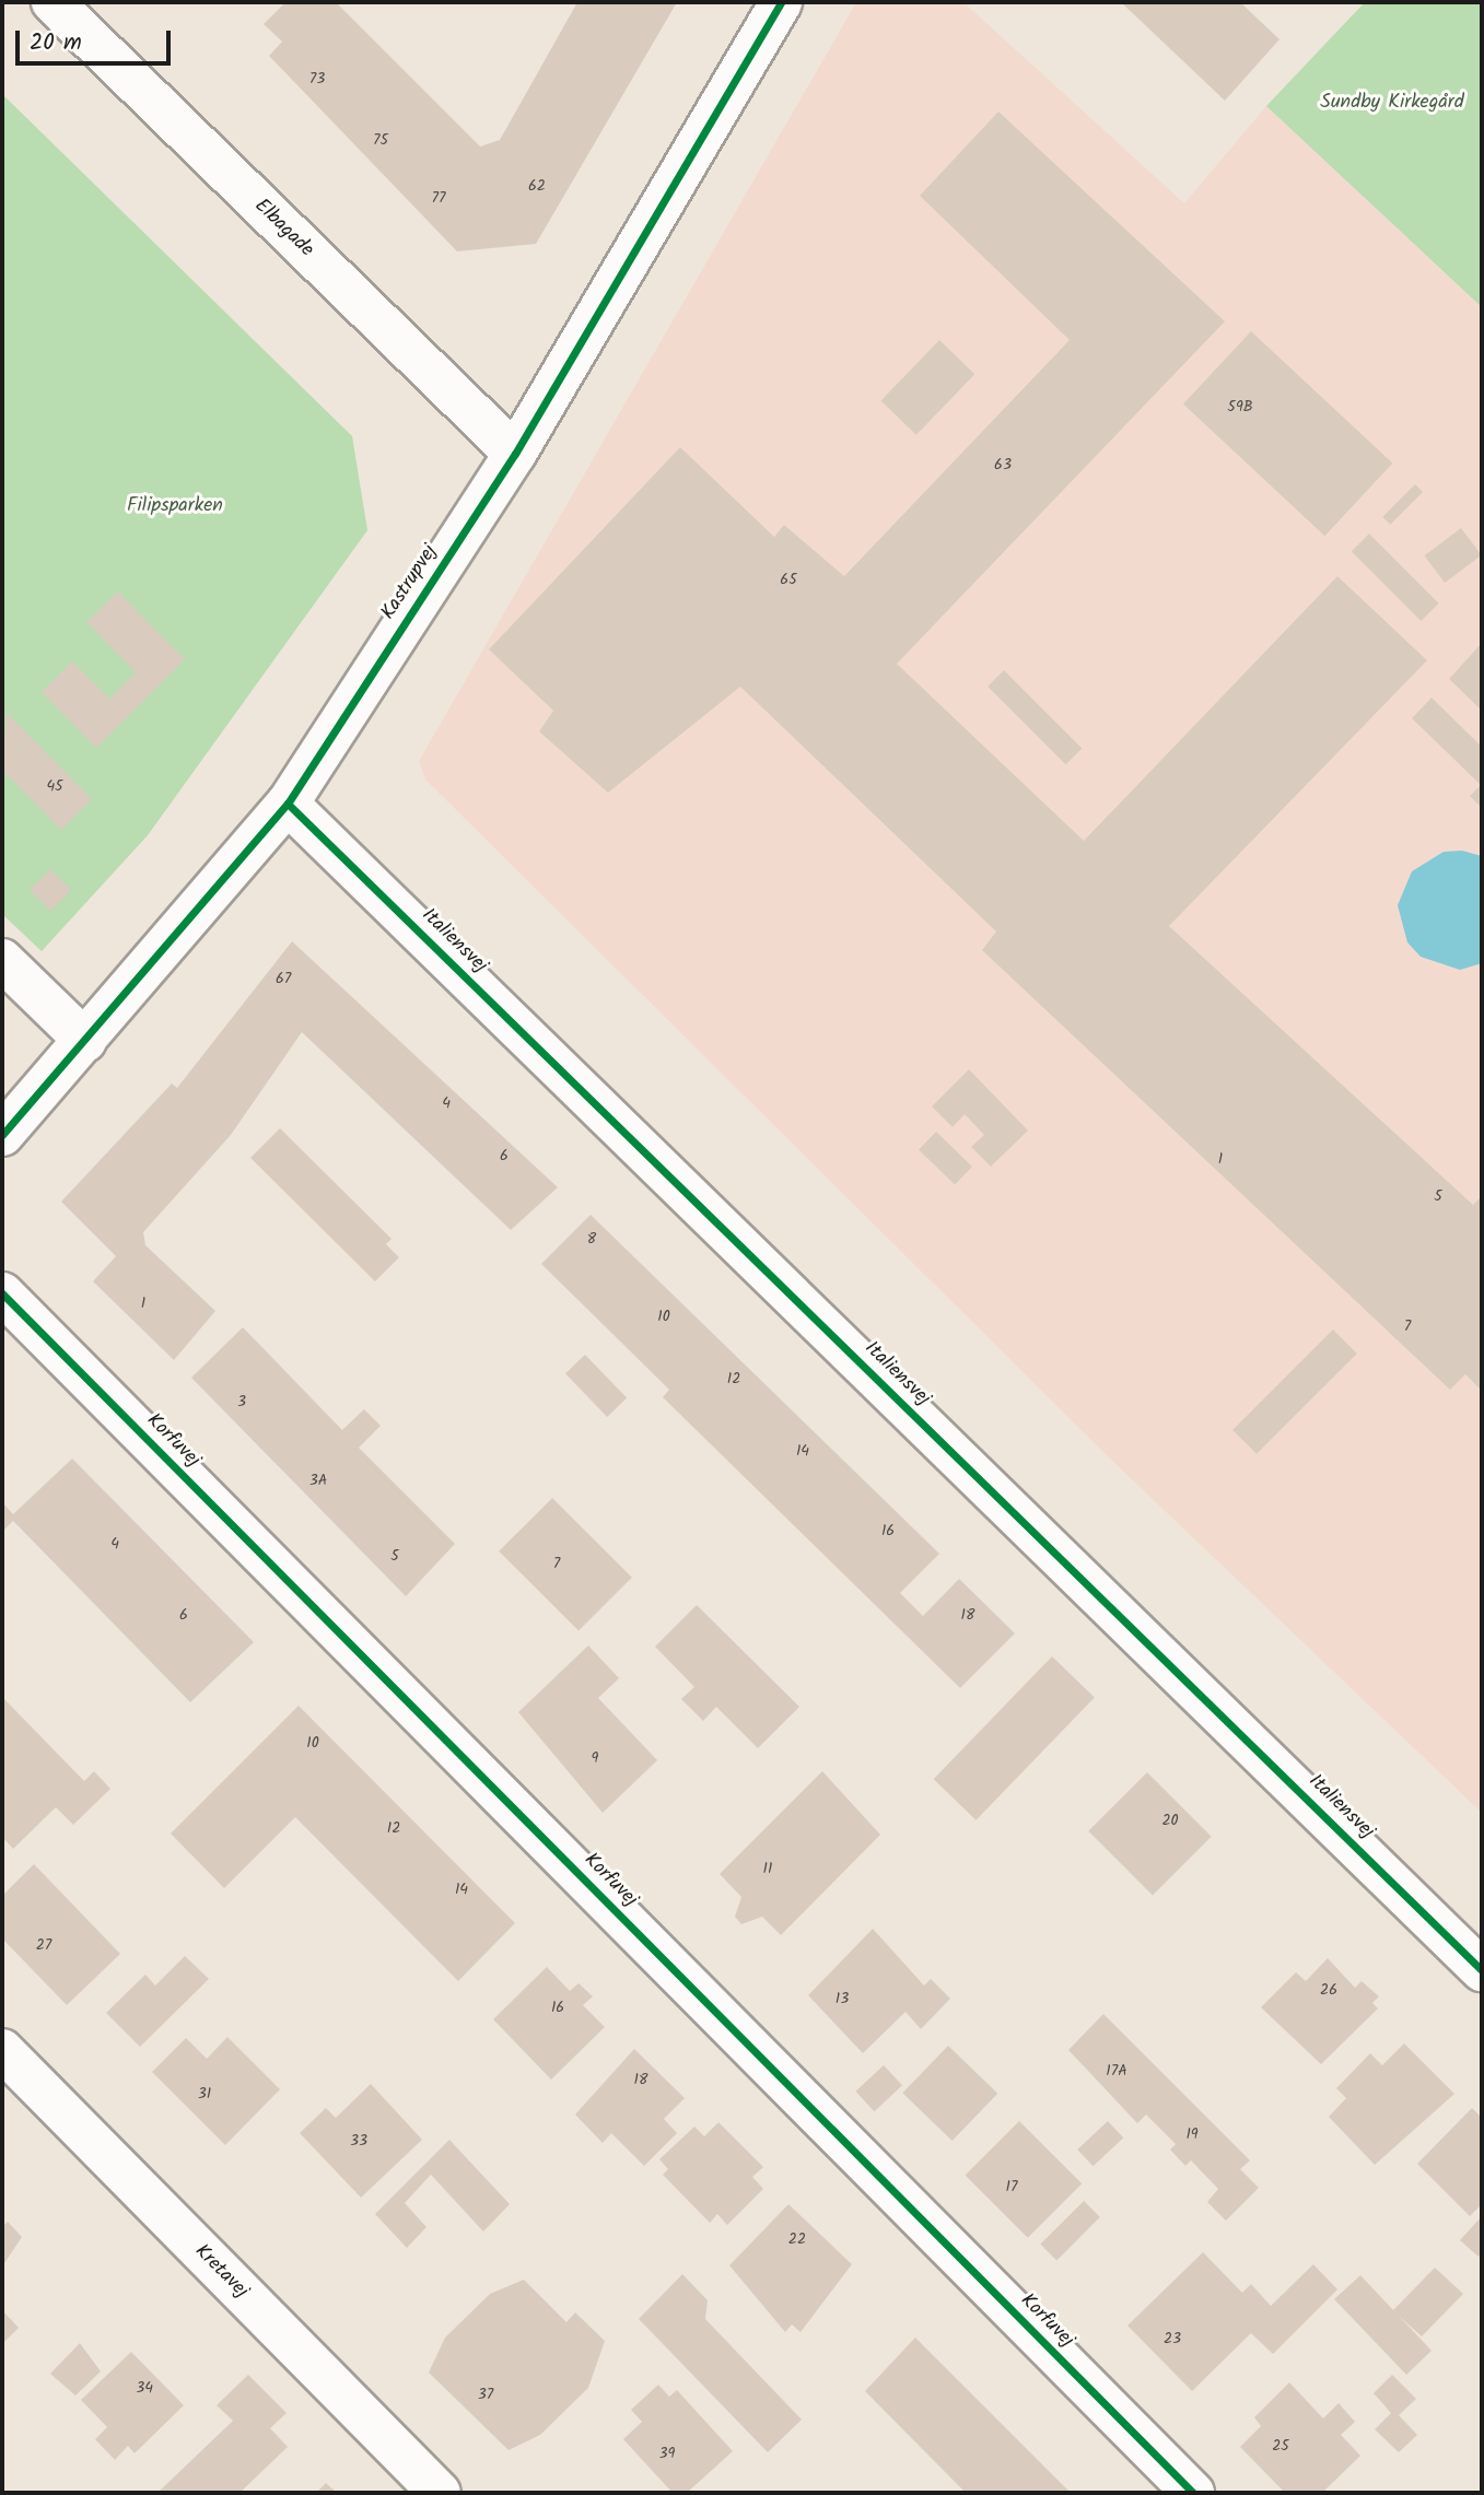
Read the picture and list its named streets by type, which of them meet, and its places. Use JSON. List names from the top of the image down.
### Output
{
  "streets": {
    "street": [
      "Elbagade",
      "Kastrupvej",
      "Italiensvej",
      "Korfuvej",
      "Kretavej"
    ]
  },
  "crossings": [
    ["Elbagade", "Kastrupvej"],
    ["Kastrupvej", "Italiensvej"]
  ],
  "parks": ["Sundby Kirkegård", "Filipsparken"],
  "house_numbers": [
    "73",
    "75",
    "62",
    "77",
    "59B",
    "63",
    "65",
    "45",
    "67",
    "4",
    "6",
    "1",
    "5",
    "8",
    "1",
    "10",
    "7",
    "12",
    "3",
    "14",
    "3A",
    "16",
    "4",
    "5",
    "7",
    "6",
    "18",
    "10",
    "9",
    "20",
    "12",
    "11",
    "14",
    "27",
    "26",
    "13",
    "16",
    "17A",
    "18",
    "31",
    "19",
    "33",
    "17",
    "22",
    "23",
    "34",
    "37",
    "25",
    "39"
  ],
  "scale_bar": "20 m"
}
